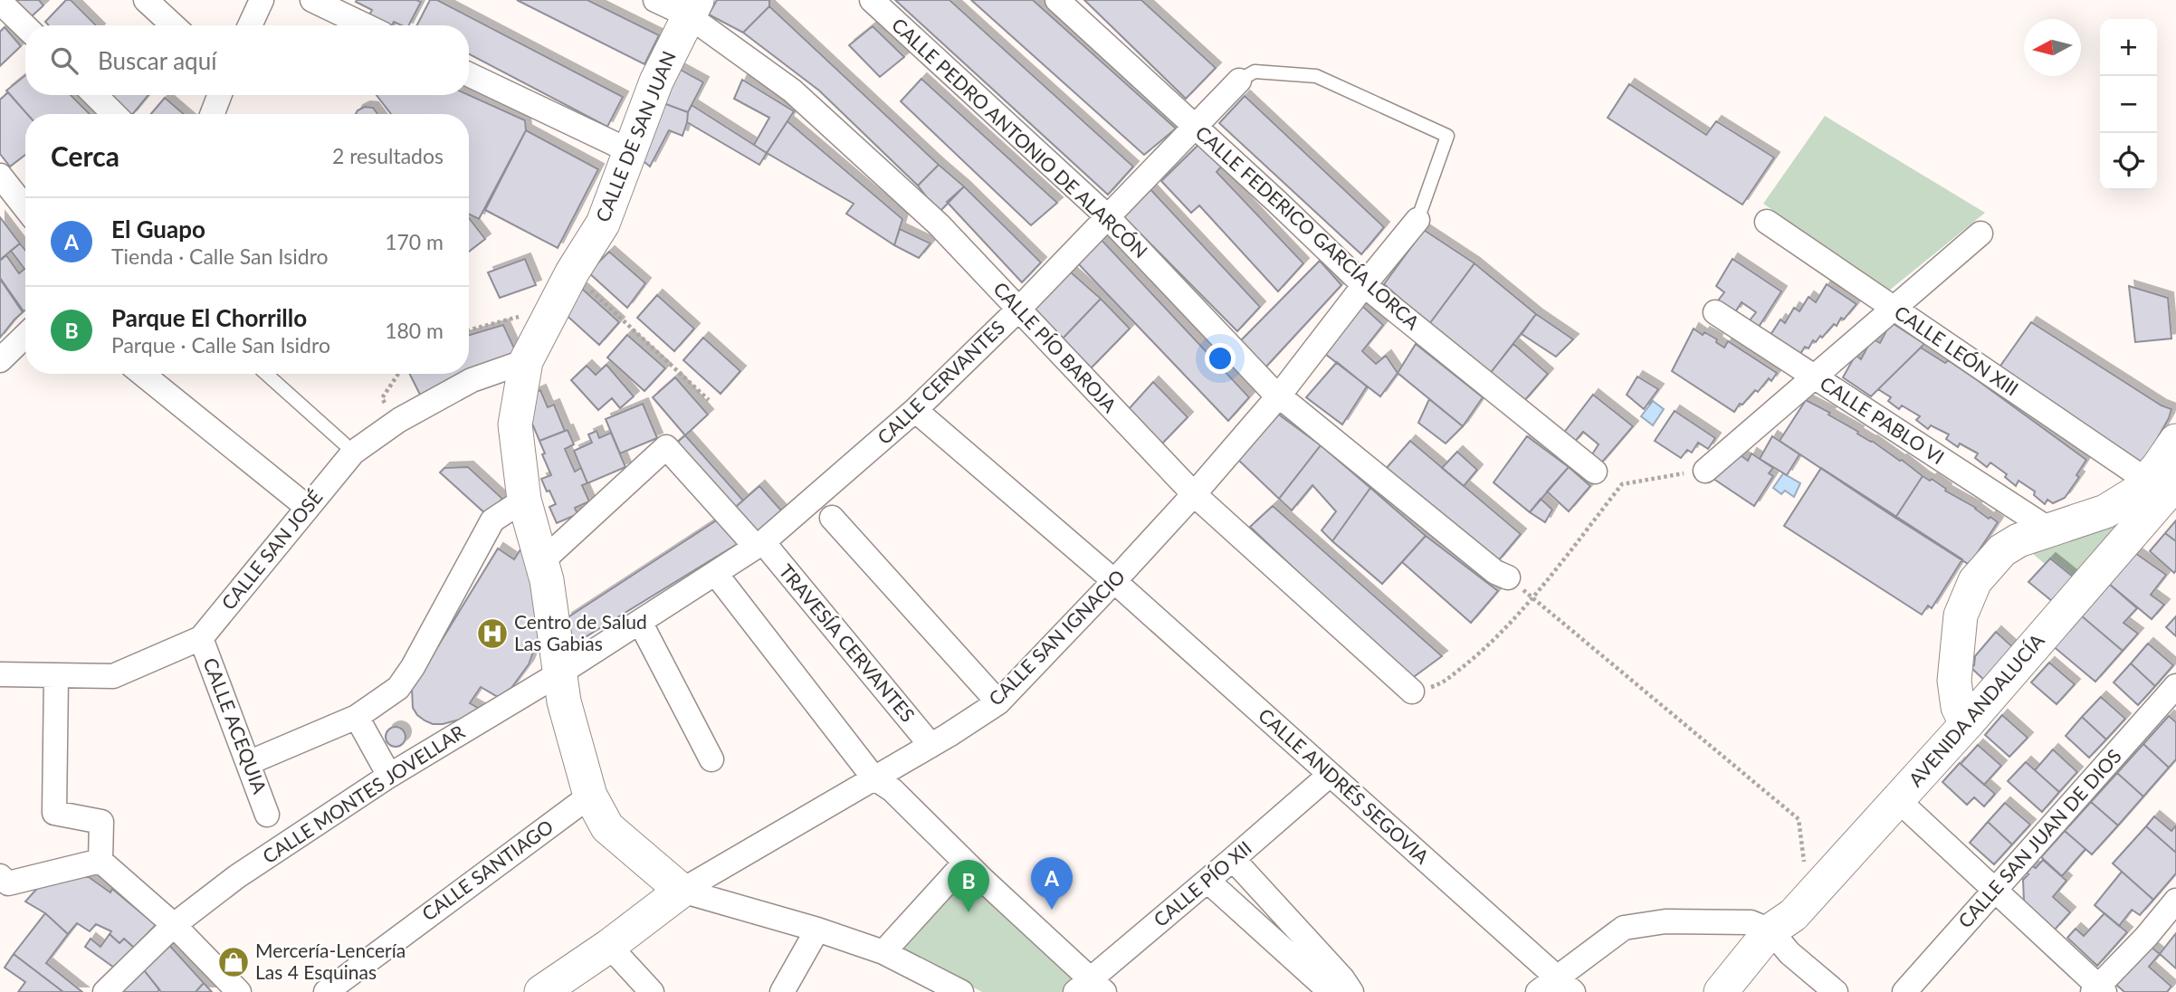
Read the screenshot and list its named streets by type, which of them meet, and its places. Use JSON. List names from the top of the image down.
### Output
{
  "streets": {
    "street": [
      "CALLE DE SAN JUAN",
      "CALLE PEDRO ANTONIO DE ALARCÓN",
      "CALLE FEDERICO GARCÍA LORCA",
      "CALLE PÍO BAROJA",
      "CALLE LEÓN XIII",
      "CALLE CERVANTES",
      "CALLE PABLO VI",
      "CALLE SAN JOSÉ",
      "CALLE SAN IGNACIO",
      "TRAVESÍA CERVANTES",
      "AVENIDA ANDALUCÍA",
      "CALLE ACEQUIA",
      "CALLE ANDRÉS SEGOVIA",
      "CALLE MONTES JOVELLAR",
      "CALLE SAN JUAN DE DIOS",
      "CALLE SANTIAGO",
      "CALLE PÍO XII"
    ]
  },
  "crossings": [
    ["CALLE DE SAN JUAN", "CALLE PÍO BAROJA"],
    ["CALLE DE SAN JUAN", "CALLE CERVANTES"],
    ["CALLE DE SAN JUAN", "CALLE SAN JOSÉ"],
    ["CALLE DE SAN JUAN", "CALLE SAN IGNACIO"],
    ["CALLE DE SAN JUAN", "TRAVESÍA CERVANTES"],
    ["CALLE DE SAN JUAN", "CALLE MONTES JOVELLAR"],
    ["CALLE DE SAN JUAN", "CALLE SANTIAGO"],
    ["CALLE PEDRO ANTONIO DE ALARCÓN", "CALLE CERVANTES"],
    ["CALLE PEDRO ANTONIO DE ALARCÓN", "CALLE SAN IGNACIO"],
    ["CALLE FEDERICO GARCÍA LORCA", "CALLE CERVANTES"],
    ["CALLE FEDERICO GARCÍA LORCA", "CALLE SAN IGNACIO"],
    ["CALLE PÍO BAROJA", "CALLE CERVANTES"],
    ["CALLE PÍO BAROJA", "CALLE SAN IGNACIO"],
    ["CALLE LEÓN XIII", "AVENIDA ANDALUCÍA"],
    ["CALLE CERVANTES", "TRAVESÍA CERVANTES"],
    ["CALLE CERVANTES", "CALLE ANDRÉS SEGOVIA"],
    ["CALLE CERVANTES", "CALLE MONTES JOVELLAR"],
    ["CALLE SAN JOSÉ", "CALLE ACEQUIA"],
    ["CALLE SAN IGNACIO", "TRAVESÍA CERVANTES"],
    ["CALLE SAN IGNACIO", "CALLE ANDRÉS SEGOVIA"],
    ["CALLE ANDRÉS SEGOVIA", "CALLE PÍO XII"]
  ],
  "places": {
    "hospital": ["Centro de Salud Las Gabias"],
    "shop": ["Mercería-Lencería Las 4 Esquinas"]
  },
  "north": "left",
  "page": {
    "map_buttons": ["+", "−"],
    "search": "Buscar aquí",
    "heading": ["Cerca", "2 resultados"],
    "list": [
      {
        "mark": "A",
        "name": "El Guapo",
        "note": "Tienda · Calle San Isidro",
        "value": "170 m"
      },
      {
        "mark": "B",
        "name": "Parque El Chorrillo",
        "note": "Parque · Calle San Isidro",
        "value": "180 m"
      }
    ],
    "pins": ["A", "B"]
  }
}
